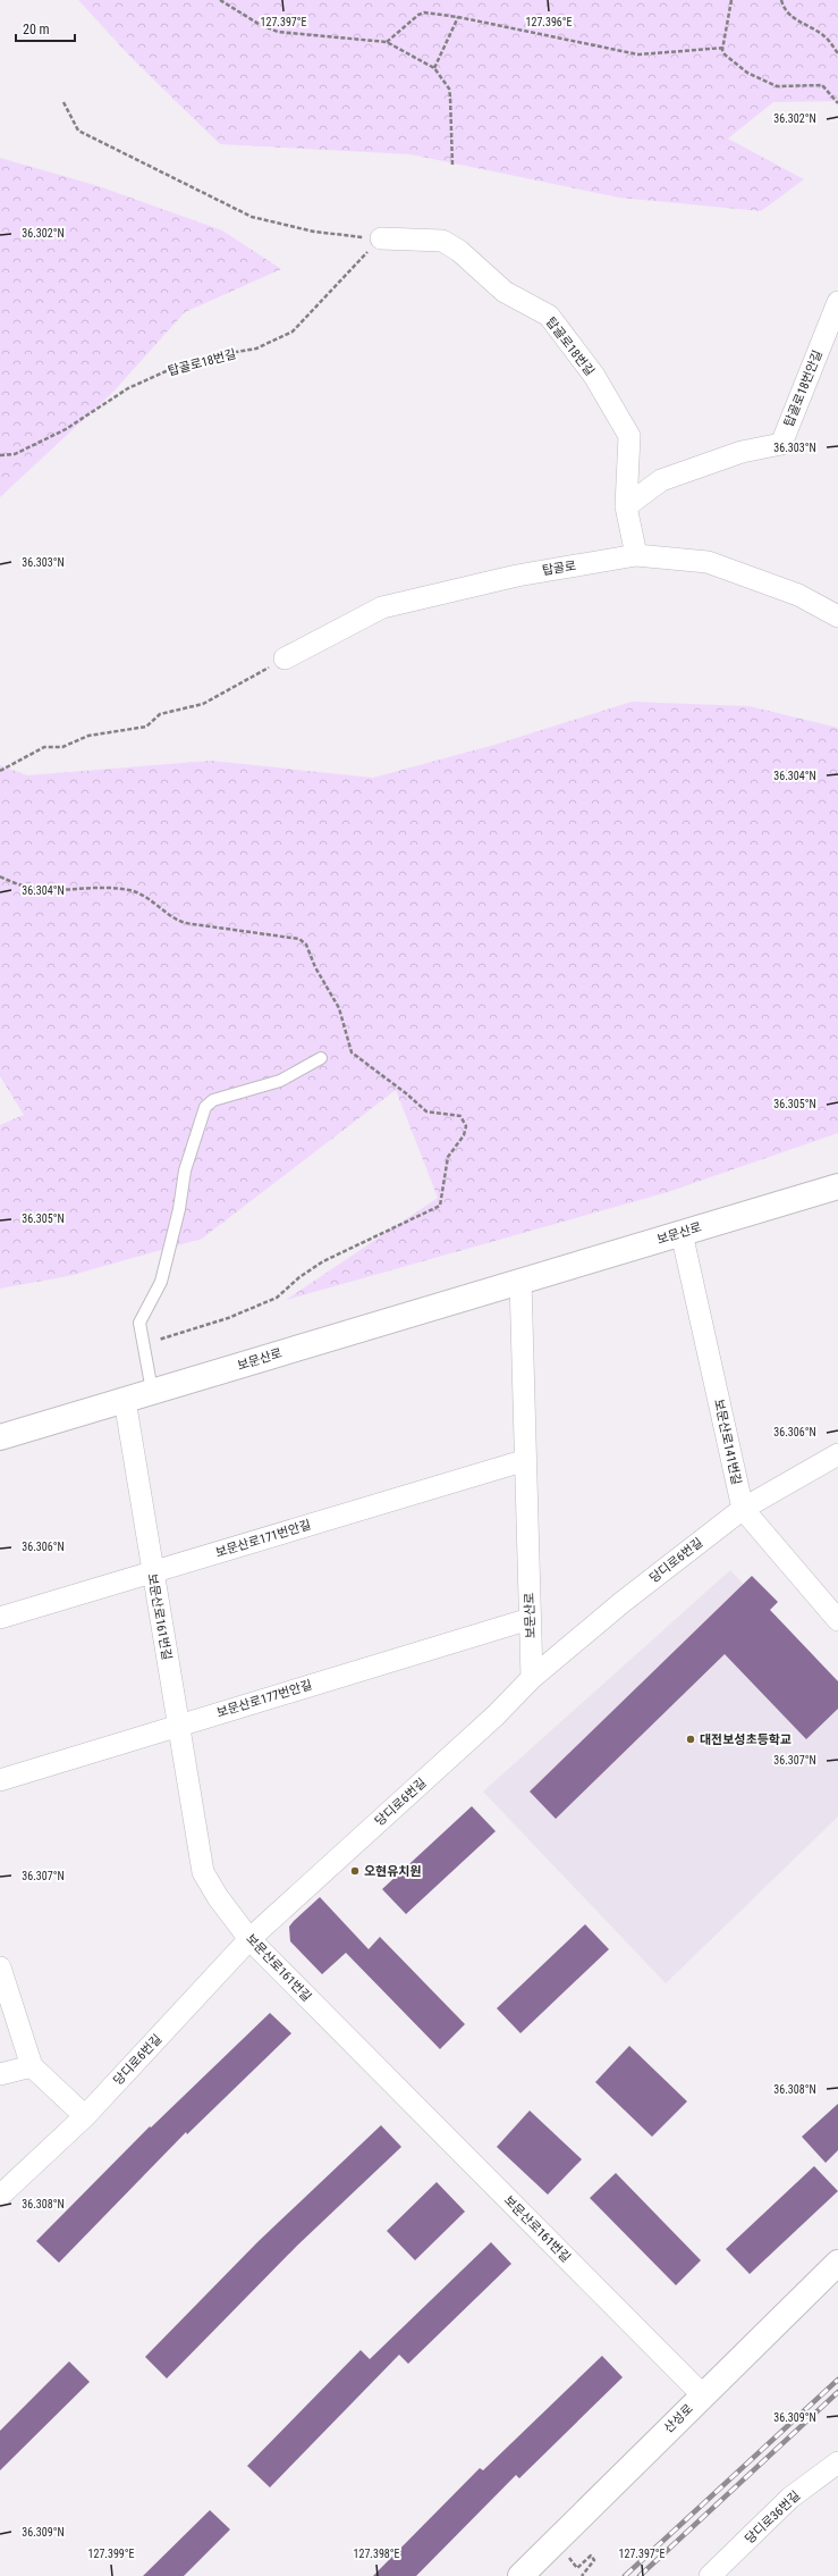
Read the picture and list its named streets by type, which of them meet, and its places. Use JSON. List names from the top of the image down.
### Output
{
  "streets": {
    "main road": ["보문산로", "산성로"],
    "street": [
      "탑골로18번길",
      "탑골로18번안길",
      "탑골로",
      "보문산로141번길",
      "보문산로171번안길",
      "당디로6번길",
      "보문산로161번길",
      "보문산로177번안길",
      "당디로36번길"
    ]
  },
  "crossings": [
    ["탑골로18번길", "탑골로18번안길"],
    ["탑골로18번길", "탑골로"],
    ["보문산로", "보문산로141번길"],
    ["보문산로", "보문산로171번안길"],
    ["보문산로", "당디로6번길"],
    ["보문산로", "보문산로161번길"],
    ["보문산로", "보문산로177번안길"],
    ["보문산로141번길", "당디로6번길"],
    ["보문산로171번안길", "보문산로161번길"],
    ["당디로6번길", "보문산로161번길"],
    ["보문산로161번길", "보문산로177번안길"],
    ["보문산로161번길", "산성로"]
  ],
  "places": ["대전보성초등학교", "오현유치원"],
  "scale_bar": "20 m",
  "coordinates": [
    "127.397°E",
    "127.396°E",
    "36.302°N",
    "36.303°N",
    "36.304°N",
    "36.305°N",
    "36.306°N",
    "36.307°N",
    "36.308°N",
    "36.309°N",
    "127.399°E",
    "127.398°E"
  ]
}
